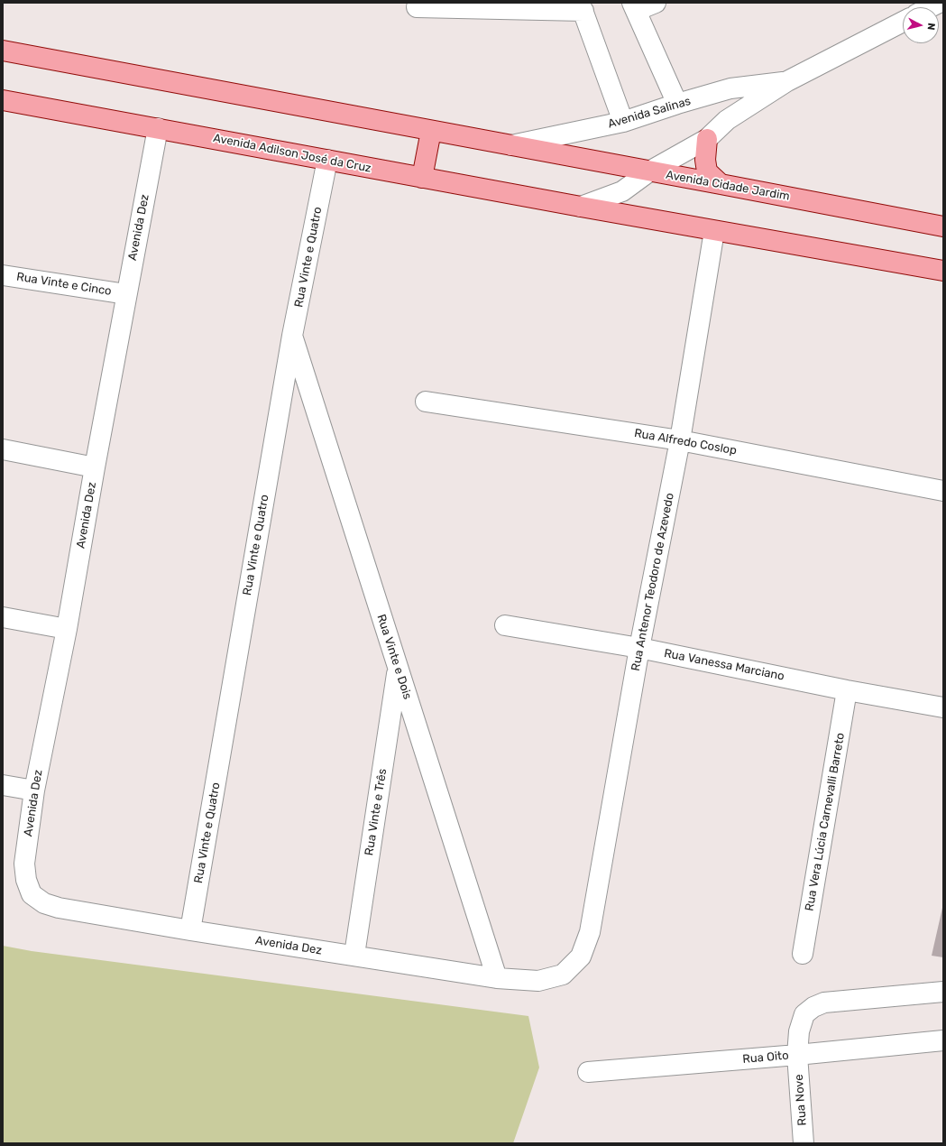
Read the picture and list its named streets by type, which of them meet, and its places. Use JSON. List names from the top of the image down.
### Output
{
  "streets": {
    "main road": ["Avenida Adilson José da Cruz", "Avenida Cidade Jardim"],
    "street": [
      "Avenida Salinas",
      "Avenida Dez",
      "Rua Vinte e Quatro",
      "Rua Vinte e Cinco",
      "Rua Alfredo Coslop",
      "Rua Antenor Teodoro de Azevedo",
      "Rua Vinte e Dois",
      "Rua Vanessa Marciano",
      "Rua Vinte e Três",
      "Rua Vera Lúcia Carnevalli Barreto",
      "Rua Oito",
      "Rua Nove"
    ]
  },
  "crossings": [
    ["Avenida Salinas", "Avenida Adilson José da Cruz"],
    ["Avenida Salinas", "Avenida Cidade Jardim"],
    ["Avenida Adilson José da Cruz", "Avenida Dez"],
    ["Avenida Adilson José da Cruz", "Rua Vinte e Quatro"],
    ["Avenida Dez", "Rua Vinte e Quatro"],
    ["Avenida Dez", "Rua Vinte e Cinco"],
    ["Avenida Dez", "Rua Antenor Teodoro de Azevedo"],
    ["Avenida Dez", "Rua Vinte e Dois"],
    ["Avenida Dez", "Rua Vinte e Três"],
    ["Rua Vinte e Quatro", "Rua Vinte e Dois"],
    ["Rua Alfredo Coslop", "Rua Antenor Teodoro de Azevedo"],
    ["Rua Antenor Teodoro de Azevedo", "Rua Vanessa Marciano"],
    ["Rua Vinte e Dois", "Rua Vinte e Três"],
    ["Rua Vanessa Marciano", "Rua Vera Lúcia Carnevalli Barreto"],
    ["Rua Oito", "Rua Nove"]
  ],
  "north": "right"
}
